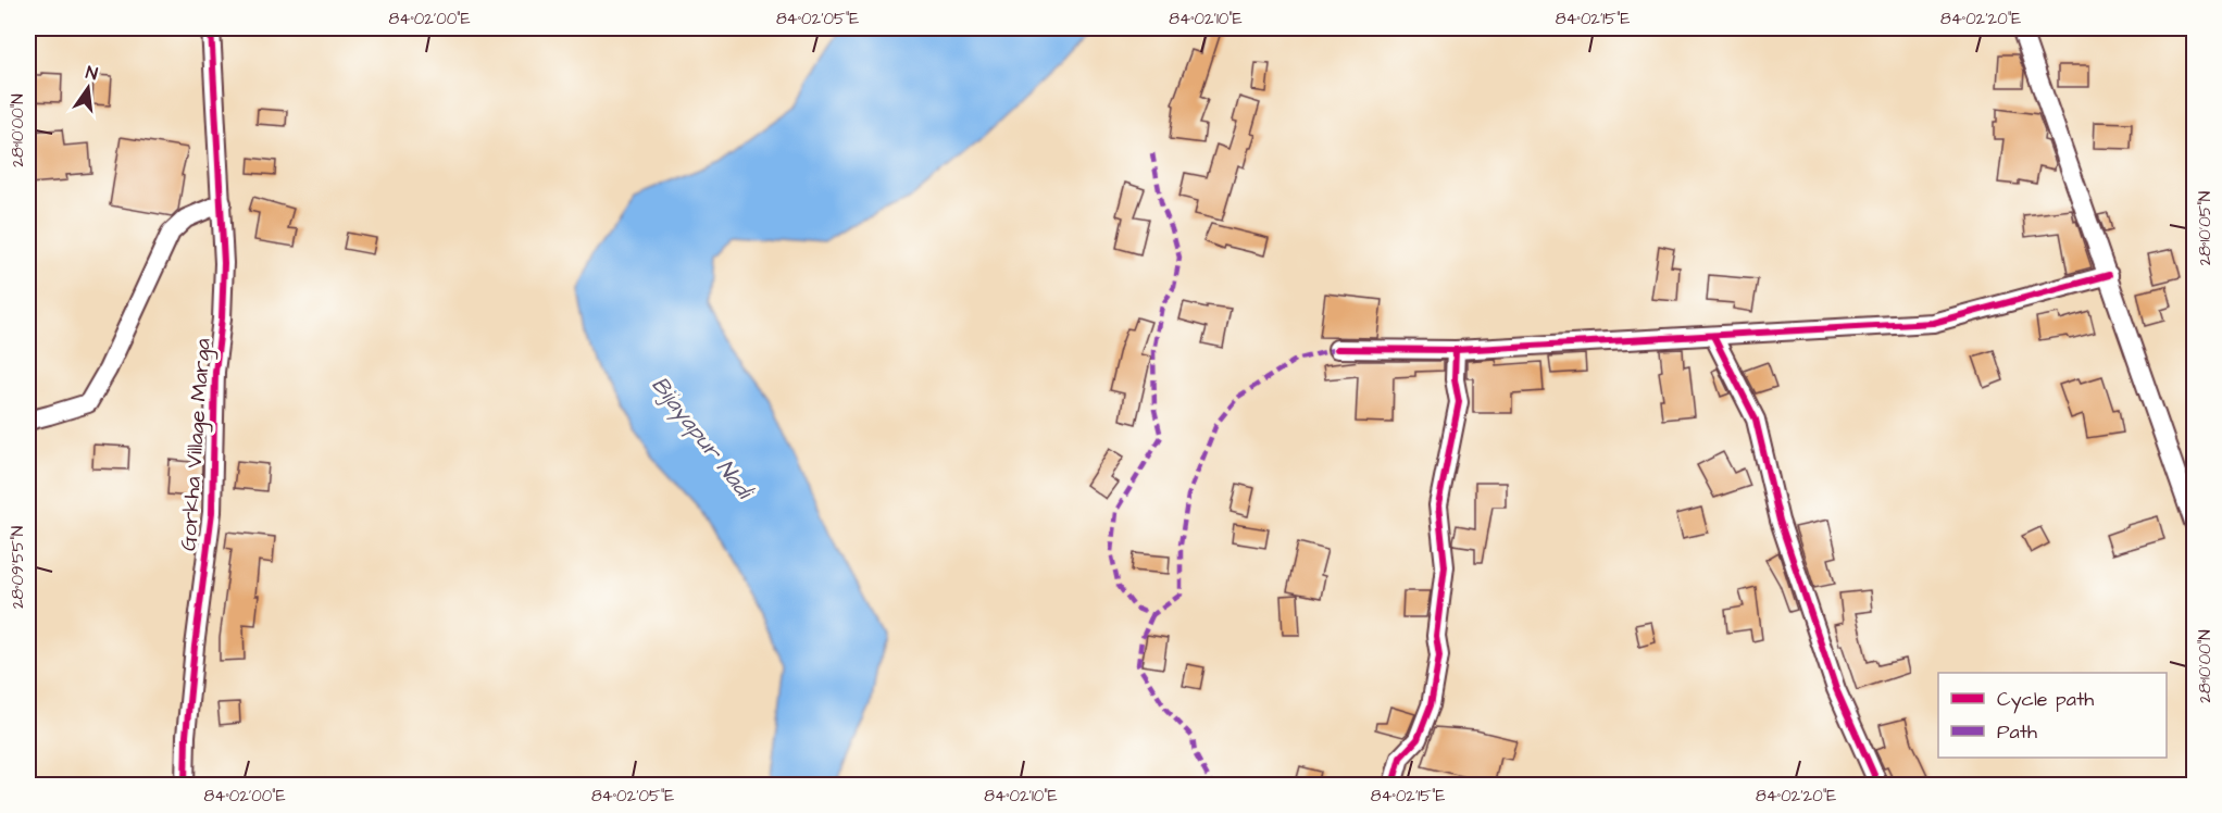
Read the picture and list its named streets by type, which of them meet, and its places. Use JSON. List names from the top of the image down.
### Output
{
  "streets": {
    "street": ["Gorkha Village Marga"]
  },
  "water": ["Bijayapur Nadi"],
  "legend": ["Cycle path", "Path"],
  "north": "top",
  "coordinates": [
    "84°02'00\"E",
    "84°02'05\"E",
    "84°02'10\"E",
    "84°02'15\"E",
    "84°02'20\"E",
    "28°10'00\"N",
    "28°10'05\"N",
    "28°09'55\"N"
  ]
}
